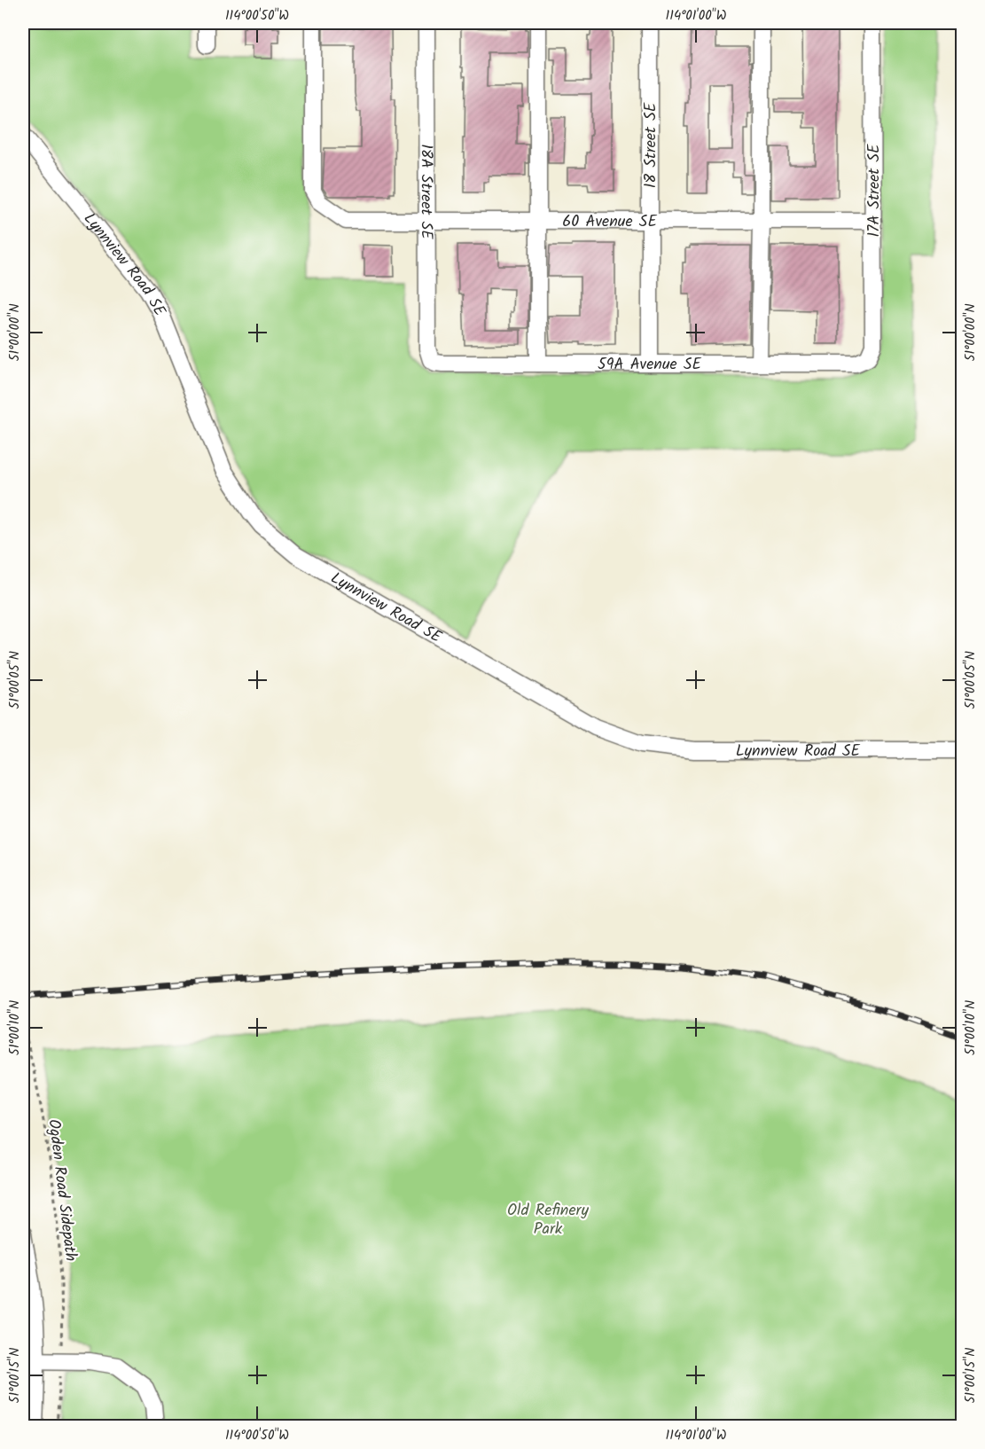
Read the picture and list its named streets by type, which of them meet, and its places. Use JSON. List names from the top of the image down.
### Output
{
  "streets": {
    "street": [
      "18 Street SE",
      "17A Street SE",
      "18A Street SE",
      "60 Avenue SE",
      "Lynnview Road SE",
      "59A Avenue SE"
    ],
    "path": ["Ogden Road Sidepath"]
  },
  "crossings": [
    ["18 Street SE", "60 Avenue SE"],
    ["18 Street SE", "59A Avenue SE"],
    ["17A Street SE", "60 Avenue SE"],
    ["17A Street SE", "59A Avenue SE"],
    ["18A Street SE", "60 Avenue SE"],
    ["18A Street SE", "59A Avenue SE"]
  ],
  "parks": ["Old Refinery Park"],
  "coordinates": [
    "114°00'50\"W",
    "114°01'00\"W",
    "51°00'00\"N",
    "51°00'05\"N",
    "51°00'10\"N",
    "51°00'15\"N"
  ]
}
